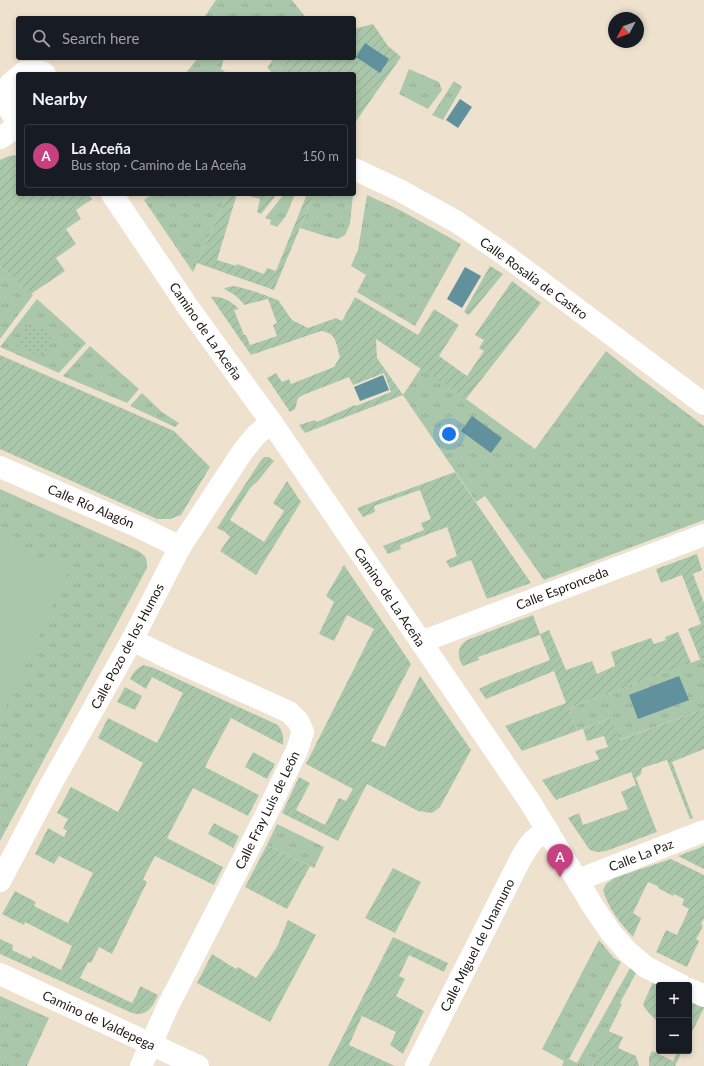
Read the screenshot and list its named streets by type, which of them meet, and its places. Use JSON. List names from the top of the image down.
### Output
{
  "streets": {
    "street": [
      "Calle Rosalía de Castro",
      "Camino de La Aceña",
      "Calle Río Alagón",
      "Calle Espronceda",
      "Calle Pozo de los Humos",
      "Calle Fray Luis de León",
      "Calle La Paz",
      "Calle Miguel de Unamuno",
      "Camino de Valdepega"
    ]
  },
  "crossings": [
    ["Camino de La Aceña", "Calle Espronceda"],
    ["Camino de La Aceña", "Calle Pozo de los Humos"],
    ["Camino de La Aceña", "Calle La Paz"],
    ["Camino de La Aceña", "Calle Miguel de Unamuno"],
    ["Calle Río Alagón", "Calle Pozo de los Humos"],
    ["Calle Pozo de los Humos", "Calle Fray Luis de León"],
    ["Calle Fray Luis de León", "Camino de Valdepega"]
  ],
  "north": "bottom left",
  "page": {
    "search": "Search here",
    "heading": "Nearby",
    "list": [
      {
        "mark": "A",
        "name": "La Aceña",
        "note": "Bus stop · Camino de La Aceña",
        "value": "150 m"
      }
    ],
    "pins": "A",
    "map_buttons": ["+", "−"]
  }
}
